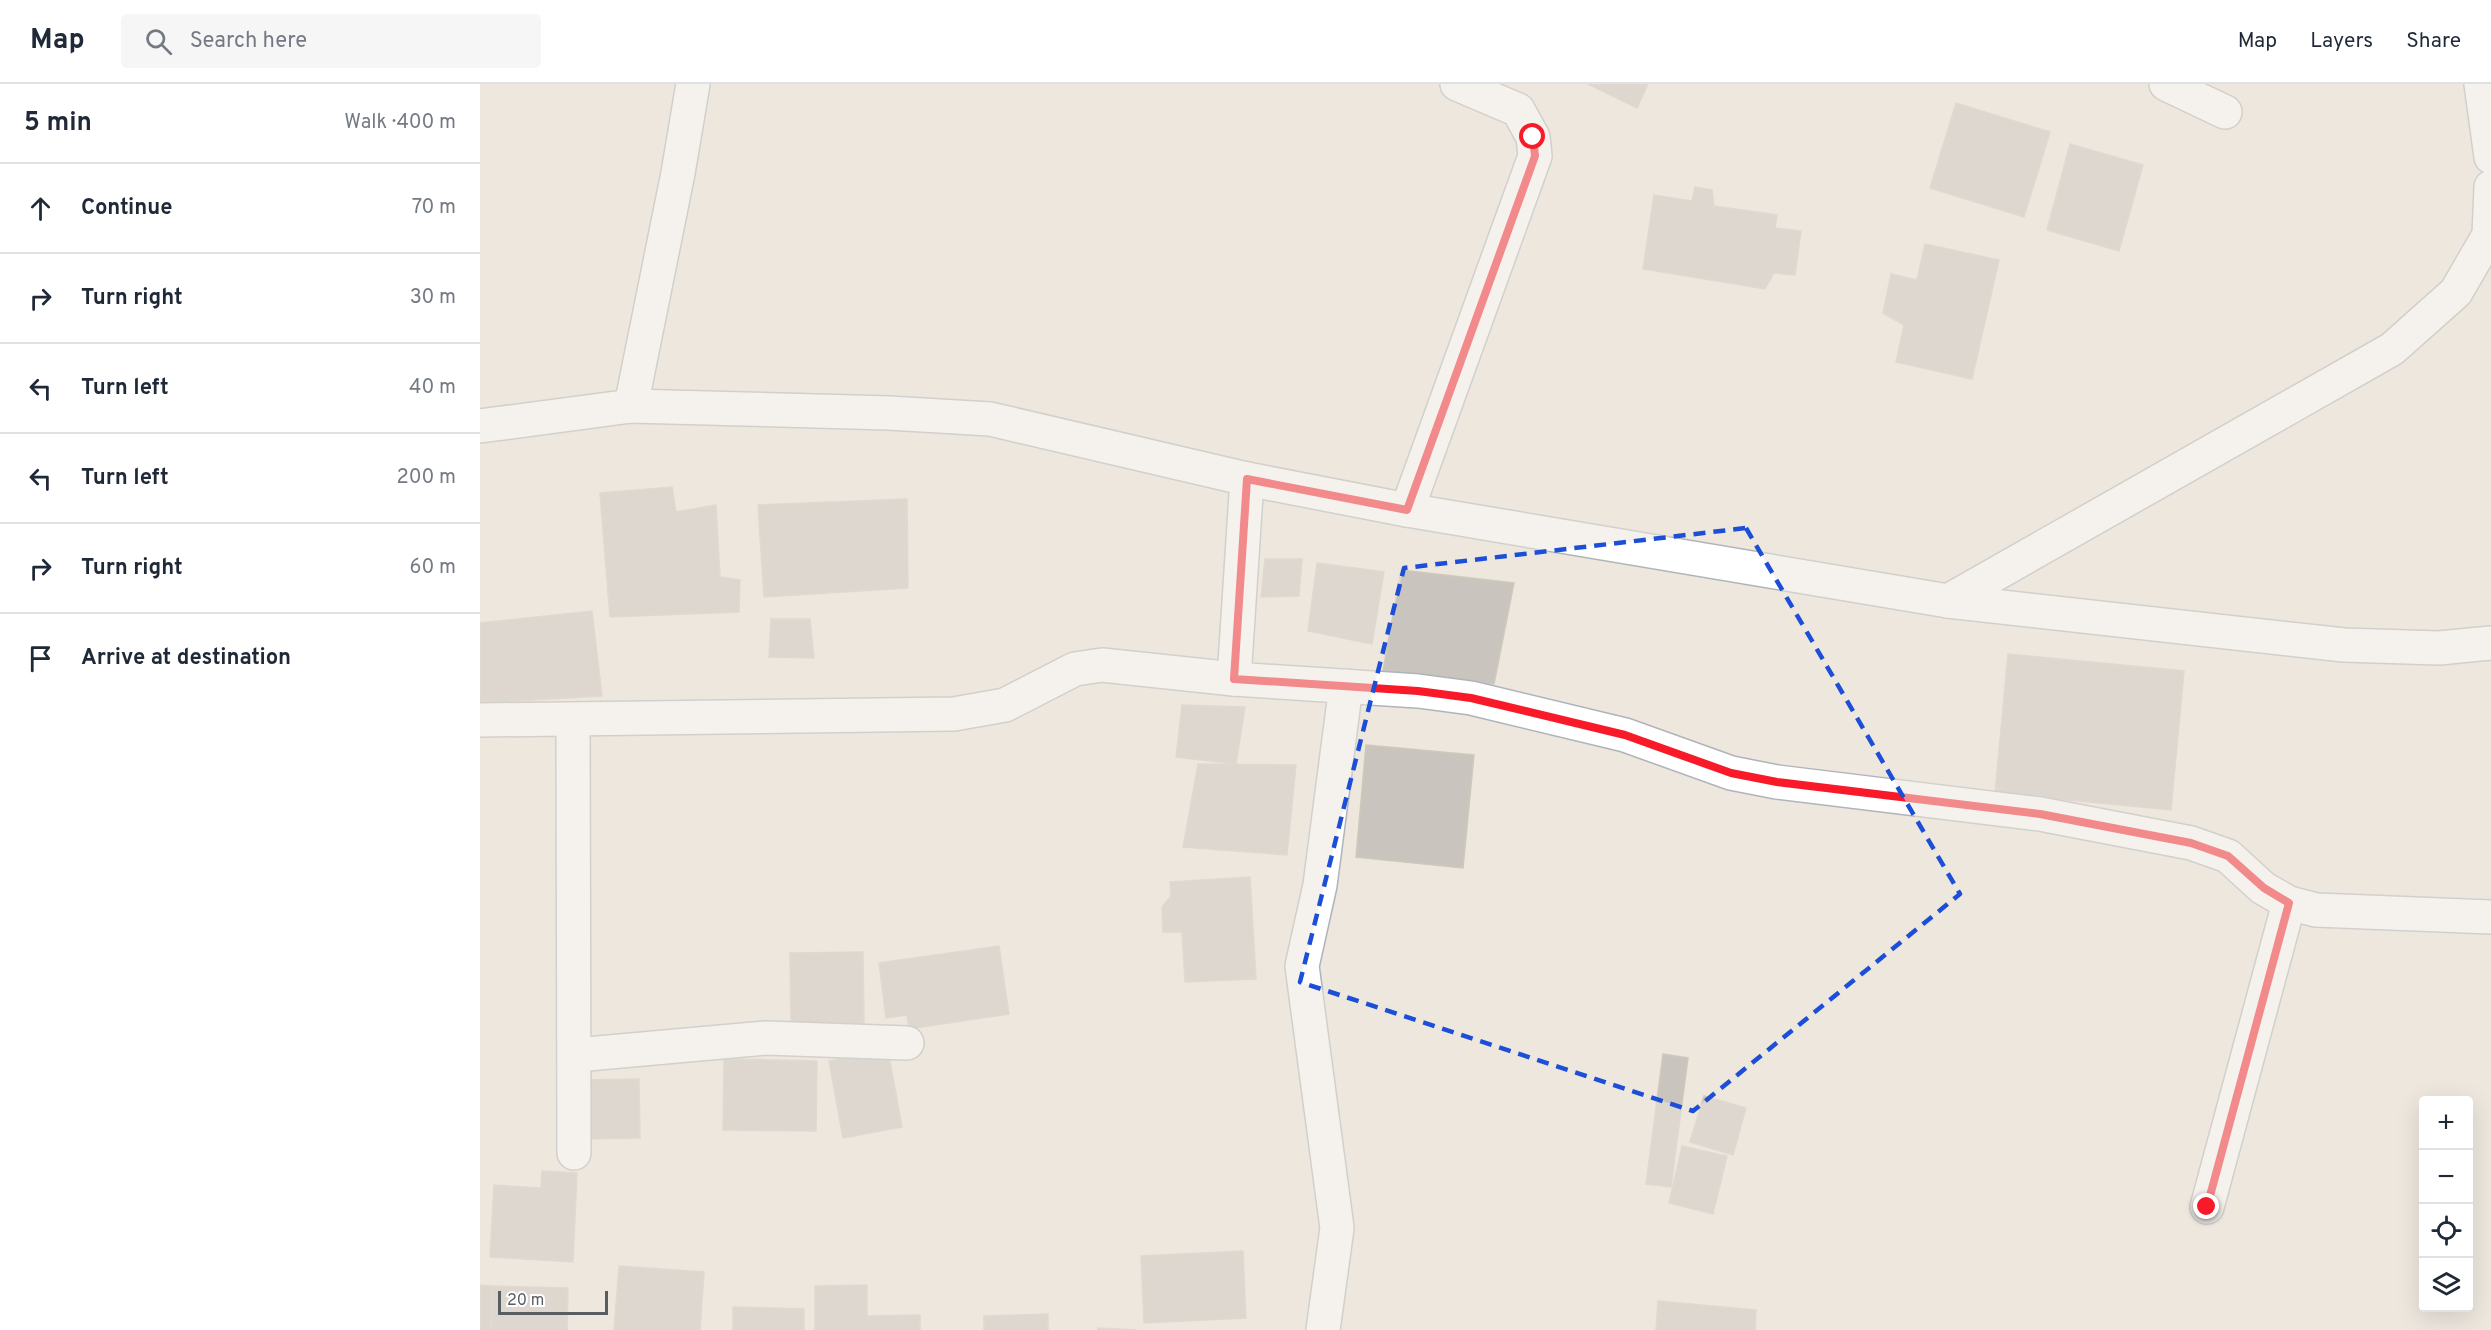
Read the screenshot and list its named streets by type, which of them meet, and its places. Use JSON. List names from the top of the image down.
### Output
{
  "scale_bar": "20 m",
  "page": {
    "header": "Map",
    "search": "Search here",
    "nav": ["Map", "Layers", "Share"],
    "heading": ["5 min", "Walk · 400 m"],
    "list": [
      ["Continue", "70 m"],
      ["Turn right", "30 m"],
      ["Turn left", "40 m"],
      ["Turn left", "200 m"],
      ["Turn right", "60 m"],
      "Arrive at destination"
    ],
    "map_buttons": ["+", "−"],
    "scale": "20 m"
  }
}
